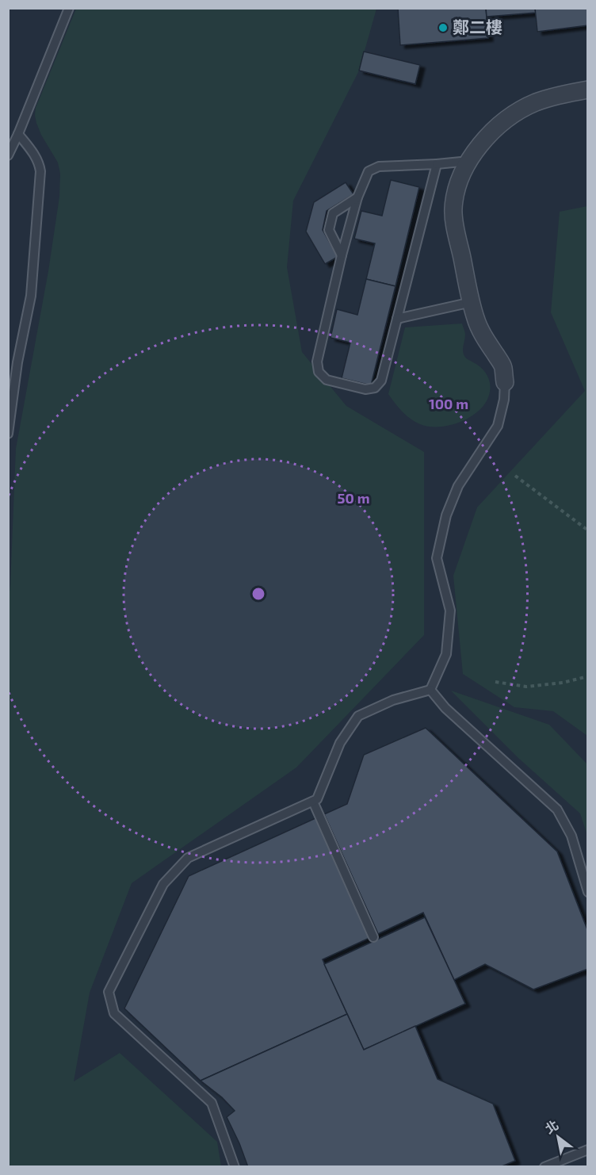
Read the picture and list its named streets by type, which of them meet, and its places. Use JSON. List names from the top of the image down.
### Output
{
  "places": ["鄭二樓"],
  "north": "top left",
  "rings": ["100 m", "50 m"]
}
